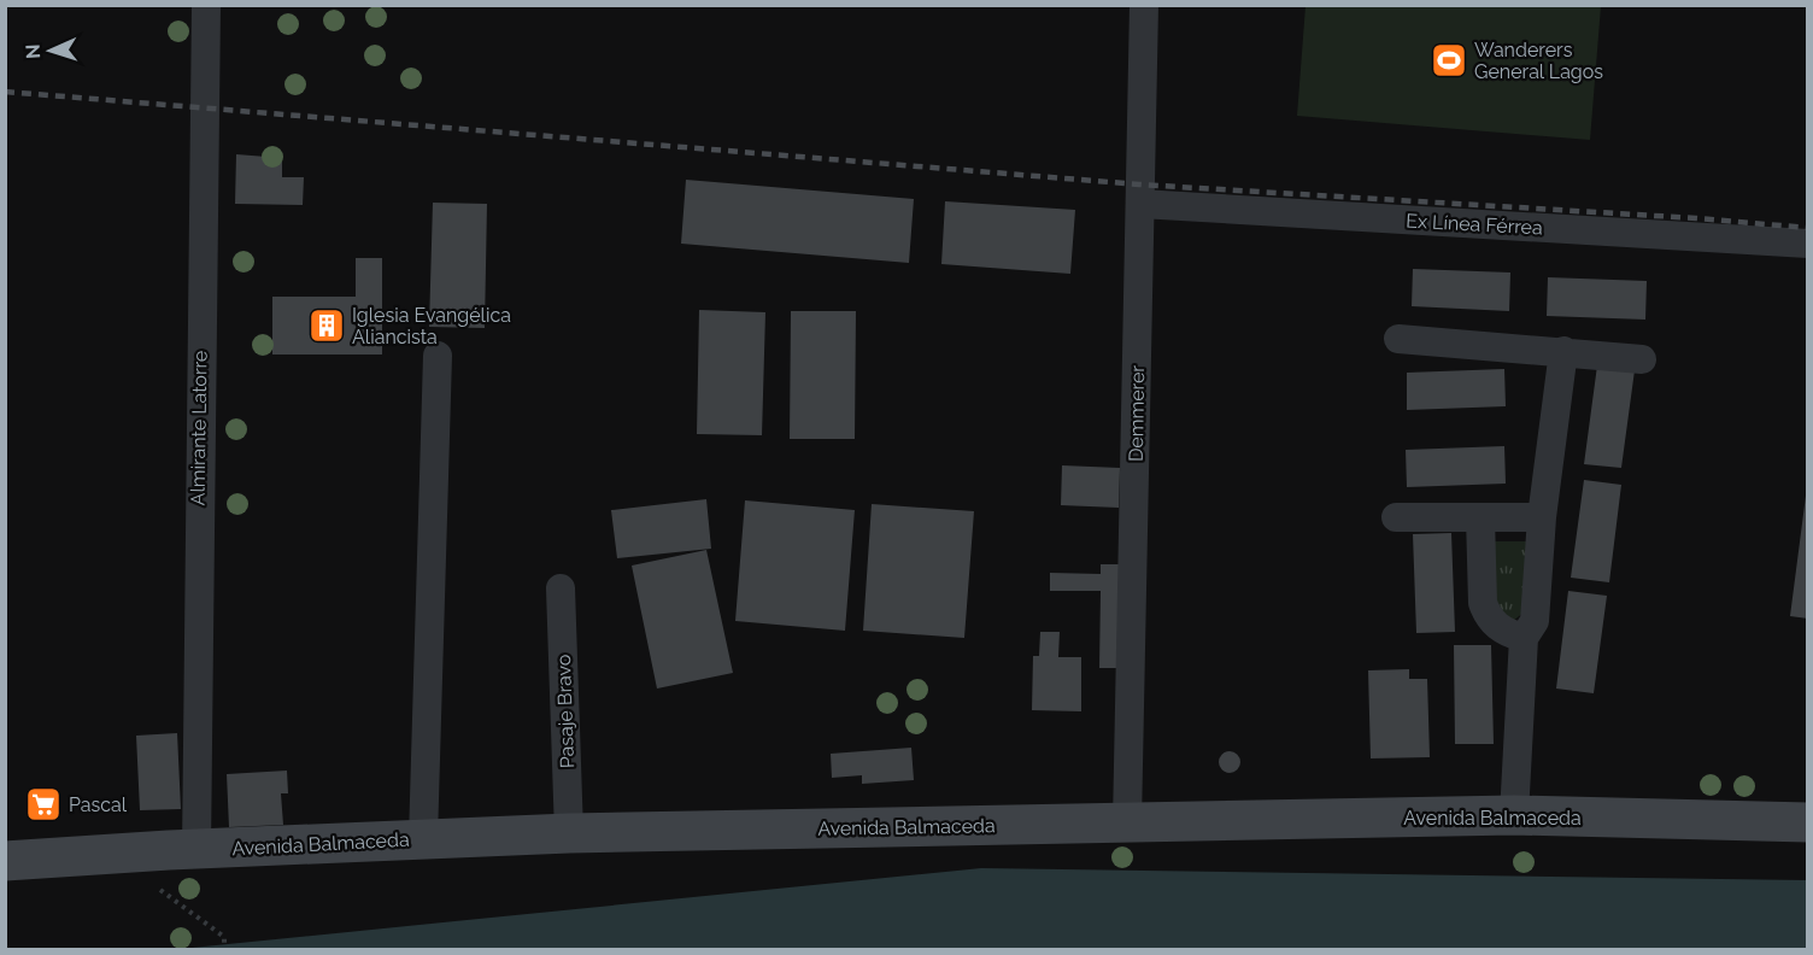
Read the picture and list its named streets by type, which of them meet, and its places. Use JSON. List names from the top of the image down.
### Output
{
  "streets": {
    "main road": ["Avenida Balmaceda"],
    "street": [
      "Ex Línea Férrea",
      "Demmerer",
      "Almirante Latorre",
      "Pasaje Bravo"
    ]
  },
  "crossings": [
    ["Ex Línea Férrea", "Demmerer"],
    ["Demmerer", "Avenida Balmaceda"],
    ["Almirante Latorre", "Avenida Balmaceda"],
    ["Pasaje Bravo", "Avenida Balmaceda"]
  ],
  "places": {
    "sports": ["Wanderers General Lagos"],
    "building": ["Iglesia Evangélica Aliancista"],
    "supermarket": ["Pascal"]
  },
  "north": "left"
}
